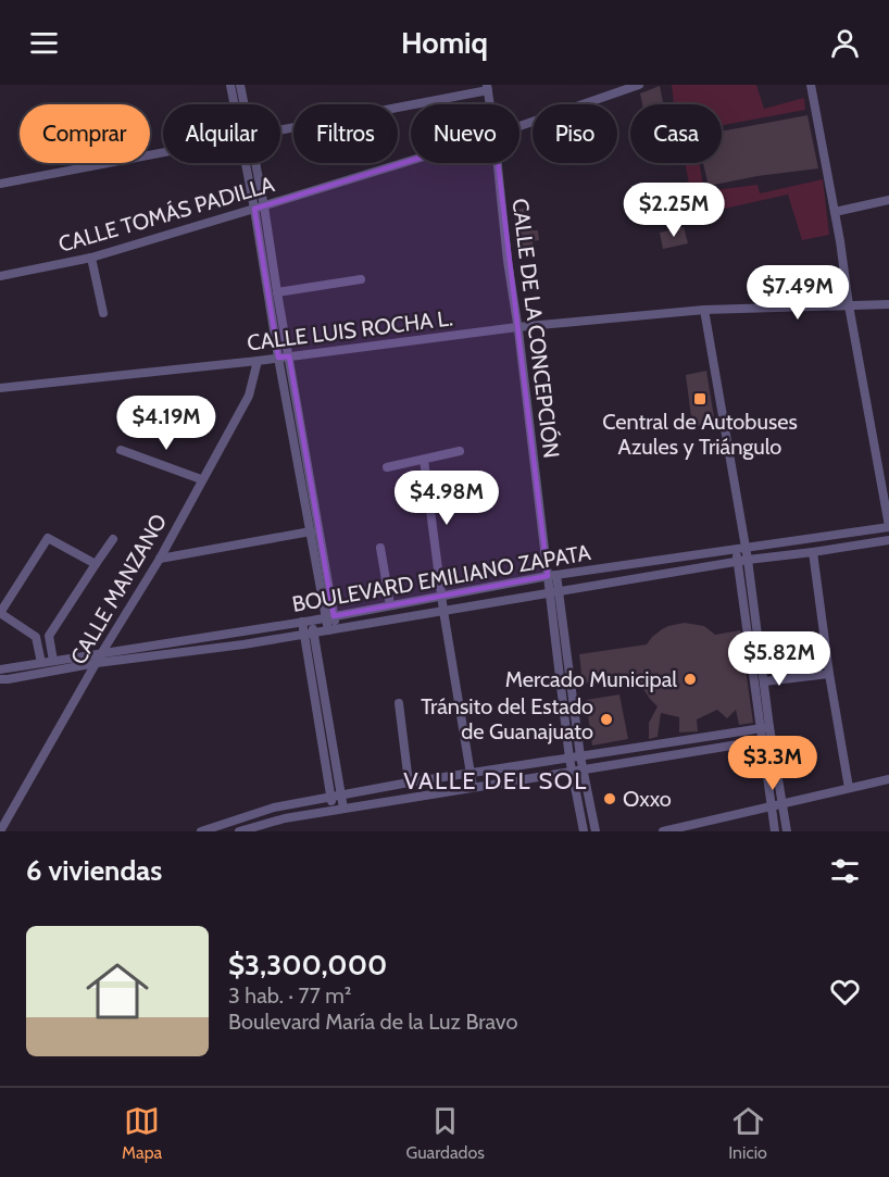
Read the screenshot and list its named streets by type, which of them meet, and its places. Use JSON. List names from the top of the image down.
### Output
{
  "streets": {
    "street": [
      "CALLE TOMÁS PADILLA",
      "CALLE DE LA CONCEPCIÓN",
      "CALLE LUIS ROCHA L.",
      "BOULEVARD EMILIANO ZAPATA",
      "CALLE MANZANO"
    ]
  },
  "crossings": [
    ["CALLE DE LA CONCEPCIÓN", "CALLE LUIS ROCHA L."],
    ["CALLE DE LA CONCEPCIÓN", "BOULEVARD EMILIANO ZAPATA"],
    ["CALLE LUIS ROCHA L.", "CALLE MANZANO"],
    ["BOULEVARD EMILIANO ZAPATA", "CALLE MANZANO"]
  ],
  "districts": ["VALLE DEL SOL"],
  "places": {
    "transit": ["Central de Autobuses Azules y Triángulo"],
    "other": ["Mercado Municipal", "Tránsito del Estado de Guanajuato", "Oxxo"]
  },
  "page": {
    "header": "Homiq",
    "chip": [
      "Comprar",
      "Alquilar",
      "Filtros",
      "Nuevo",
      "Piso",
      "Casa"
    ],
    "price": [
      "$2.25M",
      "$7.49M",
      "$4.19M",
      "$4.98M",
      "$5.82M",
      "$3.3M"
    ],
    "heading": "6 viviendas",
    "list": [
      {
        "name": "$3,300,000",
        "note": "3 hab. · 77 m² · Boulevard María de la Luz Bravo"
      }
    ],
    "tabs": ["Mapa", "Guardados", "Inicio"]
  }
}
